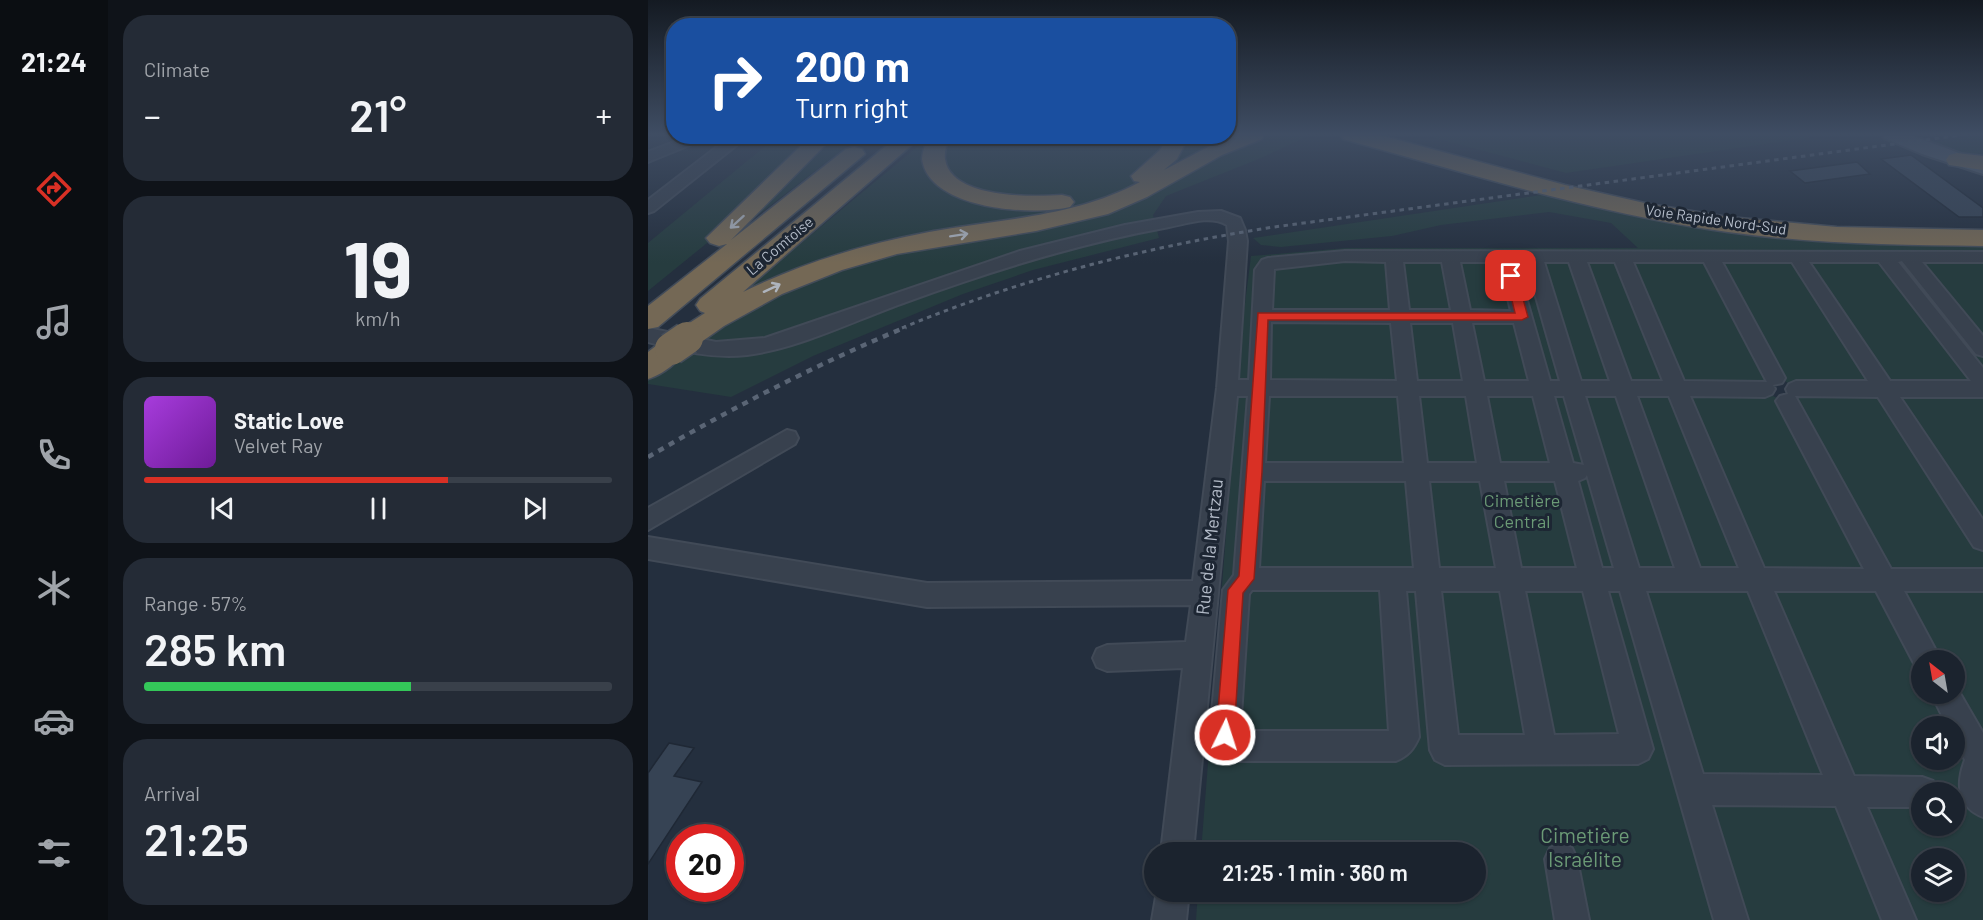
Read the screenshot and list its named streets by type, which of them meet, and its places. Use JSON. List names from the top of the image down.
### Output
{
  "streets": {
    "highway": ["Voie Rapide Nord-Sud", "La Comtoise"],
    "street": ["Rue de la Mertzau"]
  },
  "crossings": [
    ["La Comtoise", "Rue de la Mertzau"]
  ],
  "parks": ["Cimetière Central", "Cimetière Israélite"],
  "north": "top left",
  "page": {
    "tabs": "21:24",
    "tile": [
      "Climate",
      ["19", "km/h"],
      ["Range · 57%", "285 km"],
      ["Arrival", "21:25"]
    ],
    "turn": ["200 m", "Turn right"],
    "heat": ["−", "21°", "+"],
    "song": ["Static Love", "Velvet Ray"],
    "limit": "20",
    "trip": "21:25 · 1 min · 360 m"
  }
}
